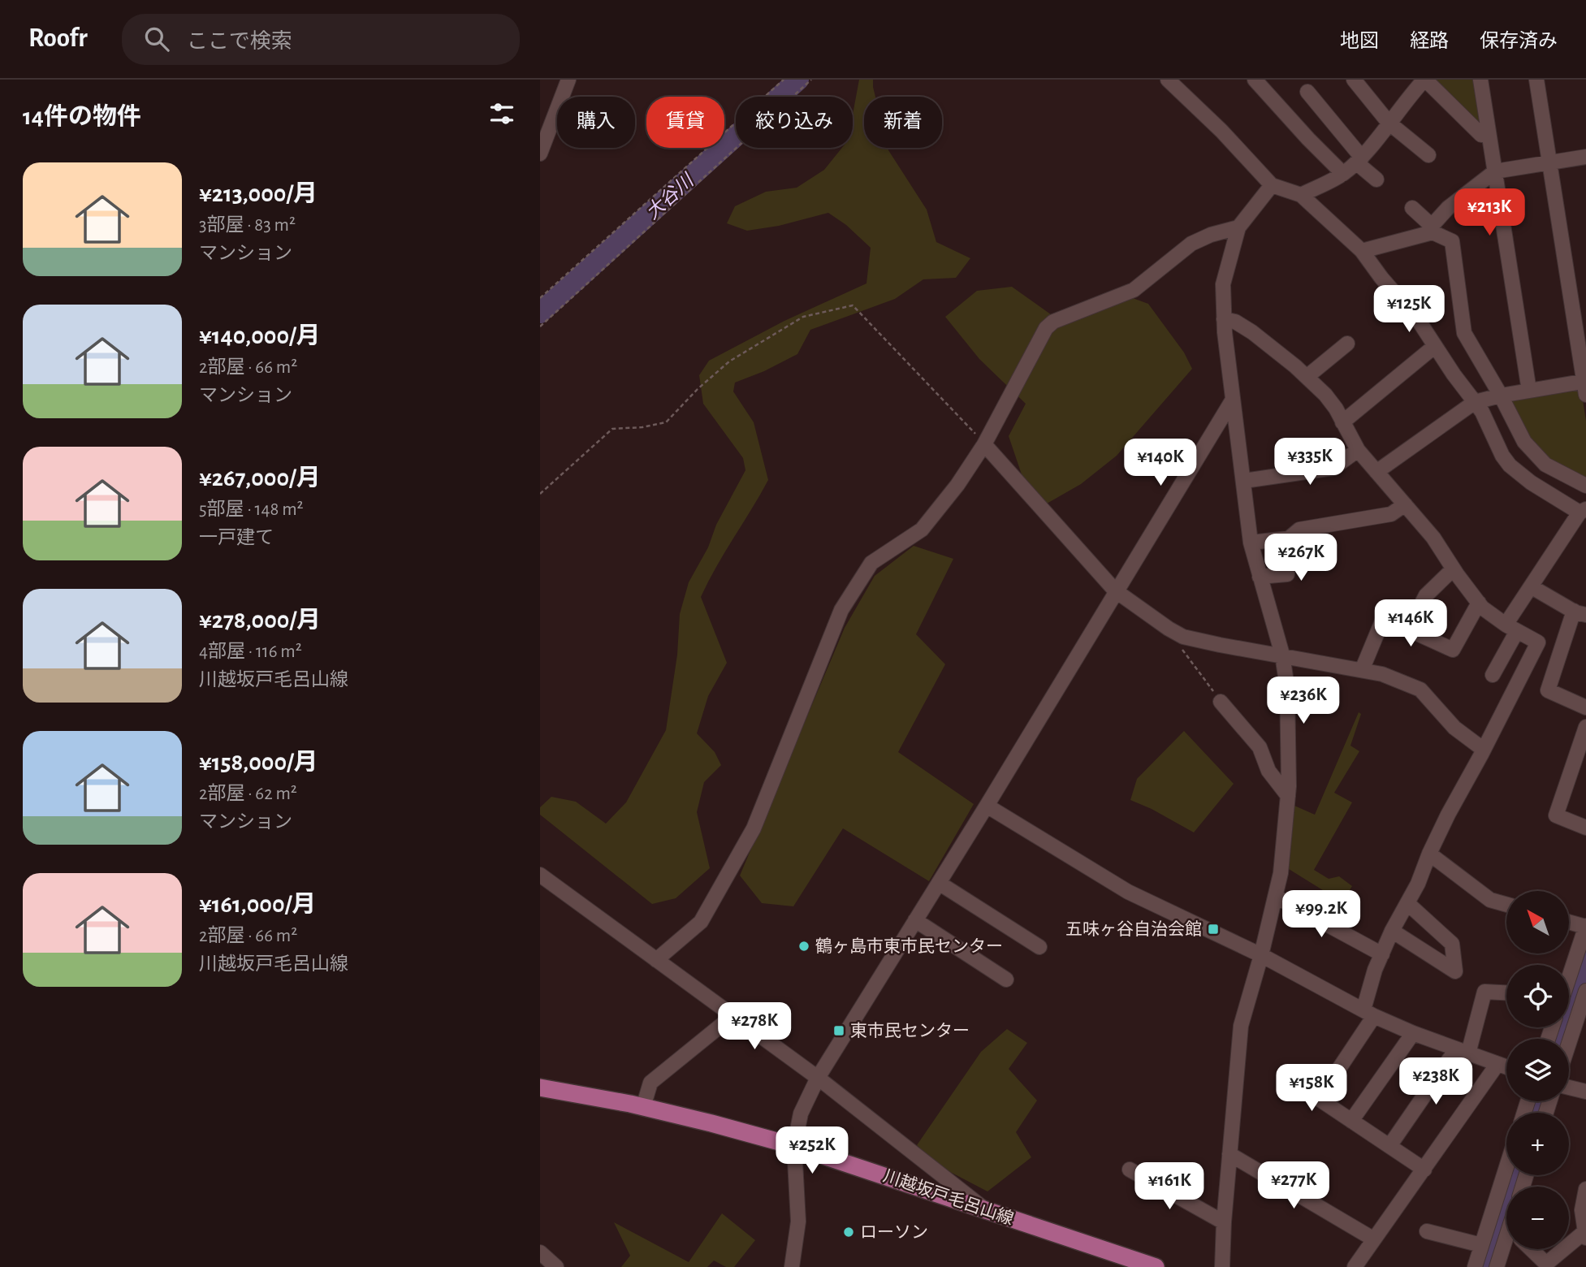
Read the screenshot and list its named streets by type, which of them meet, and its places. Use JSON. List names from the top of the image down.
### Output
{
  "streets": {
    "main road": ["川越坂戸毛呂山線"]
  },
  "water": ["大谷川"],
  "places": {
    "transit": ["五味ヶ谷自治会館", "東市民センター"],
    "other": ["鶴ヶ島市東市民センター", "ローソン"]
  },
  "north": "top left",
  "page": {
    "header": "Roofr",
    "search": "ここで検索",
    "nav": ["地図", "経路", "保存済み"],
    "heading": "14件の物件",
    "chip": [
      "購入",
      "賃貸",
      "絞り込み",
      "新着"
    ],
    "list": [
      {
        "name": "¥213,000/月",
        "note": "3部屋 · 83 m² · マンション"
      },
      {
        "name": "¥140,000/月",
        "note": "2部屋 · 66 m² · マンション"
      },
      {
        "name": "¥267,000/月",
        "note": "5部屋 · 148 m² · 一戸建て"
      },
      {
        "name": "¥278,000/月",
        "note": "4部屋 · 116 m² · 川越坂戸毛呂山線"
      },
      {
        "name": "¥158,000/月",
        "note": "2部屋 · 62 m² · マンション"
      },
      {
        "name": "¥161,000/月",
        "note": "2部屋 · 66 m² · 川越坂戸毛呂山線"
      }
    ],
    "price": [
      "¥213K",
      "¥125K",
      "¥335K",
      "¥140K",
      "¥267K",
      "¥146K",
      "¥236K",
      "¥99.2K",
      "¥278K",
      "¥238K",
      "¥158K",
      "¥252K",
      "¥277K",
      "¥161K"
    ],
    "map_buttons": ["+", "−"]
  }
}
